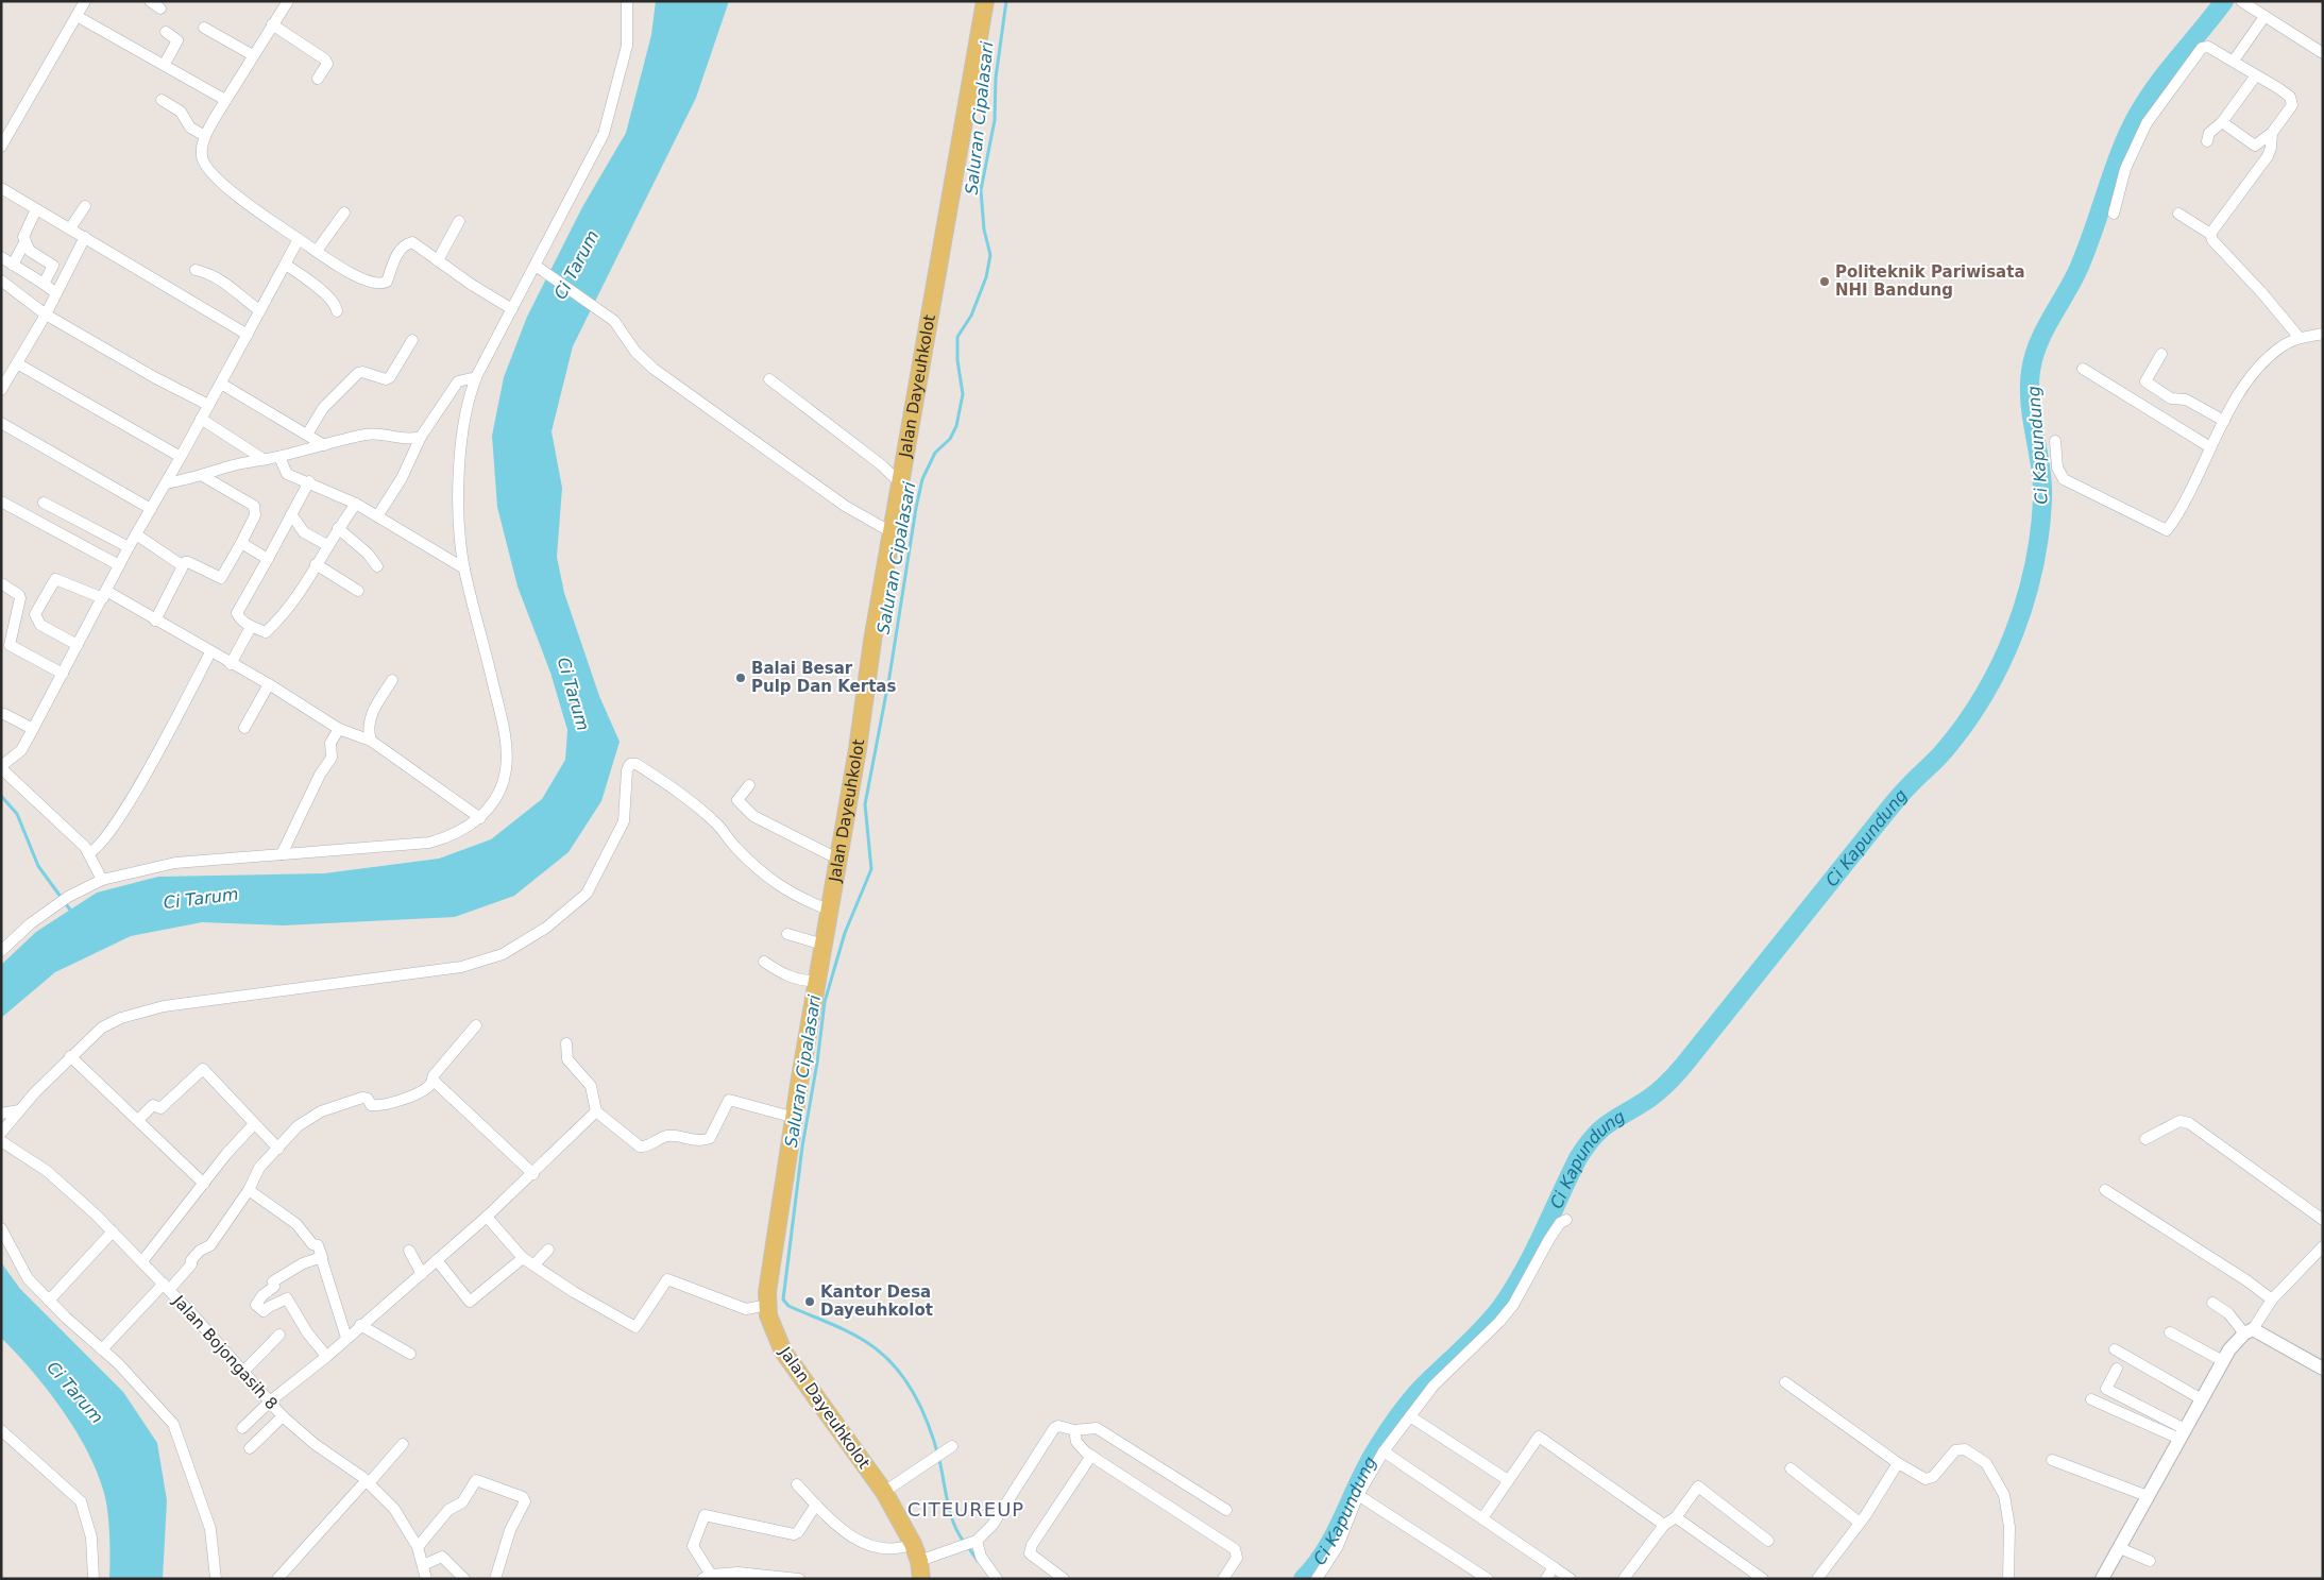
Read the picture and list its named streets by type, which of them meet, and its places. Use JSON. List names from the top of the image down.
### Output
{
  "streets": {
    "main road": ["Jalan Dayeuhkolot"],
    "street": ["Jalan Bojongasih 8"]
  },
  "districts": ["CITEUREUP"],
  "water": ["Saluran Cipalasari", "Ci Tarum", "Ci Kapundung"],
  "places": ["Politeknik Pariwisata NHI Bandung", "Balai Besar Pulp Dan Kertas", "Kantor Desa Dayeuhkolot"]
}
